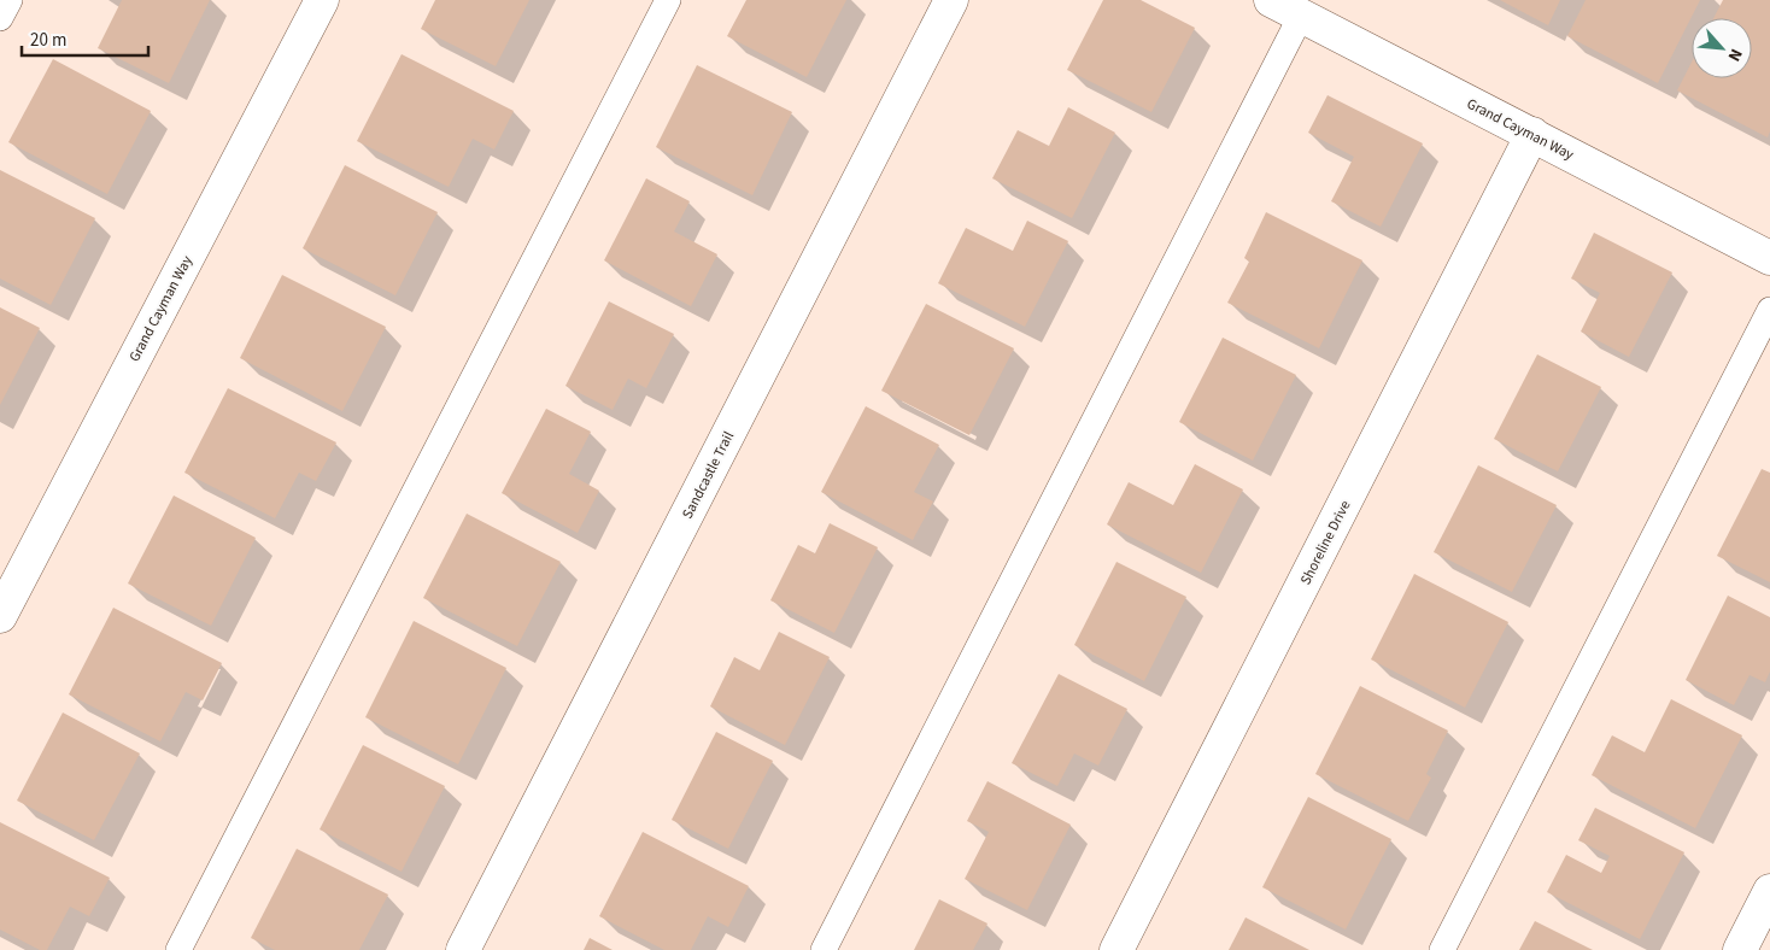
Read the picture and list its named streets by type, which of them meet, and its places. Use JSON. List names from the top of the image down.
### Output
{
  "streets": {
    "street": ["Grand Cayman Way", "Sandcastle Trail", "Shoreline Drive"]
  },
  "crossings": [
    ["Grand Cayman Way", "Shoreline Drive"]
  ],
  "scale_bar": "20 m",
  "north": "bottom right"
}
